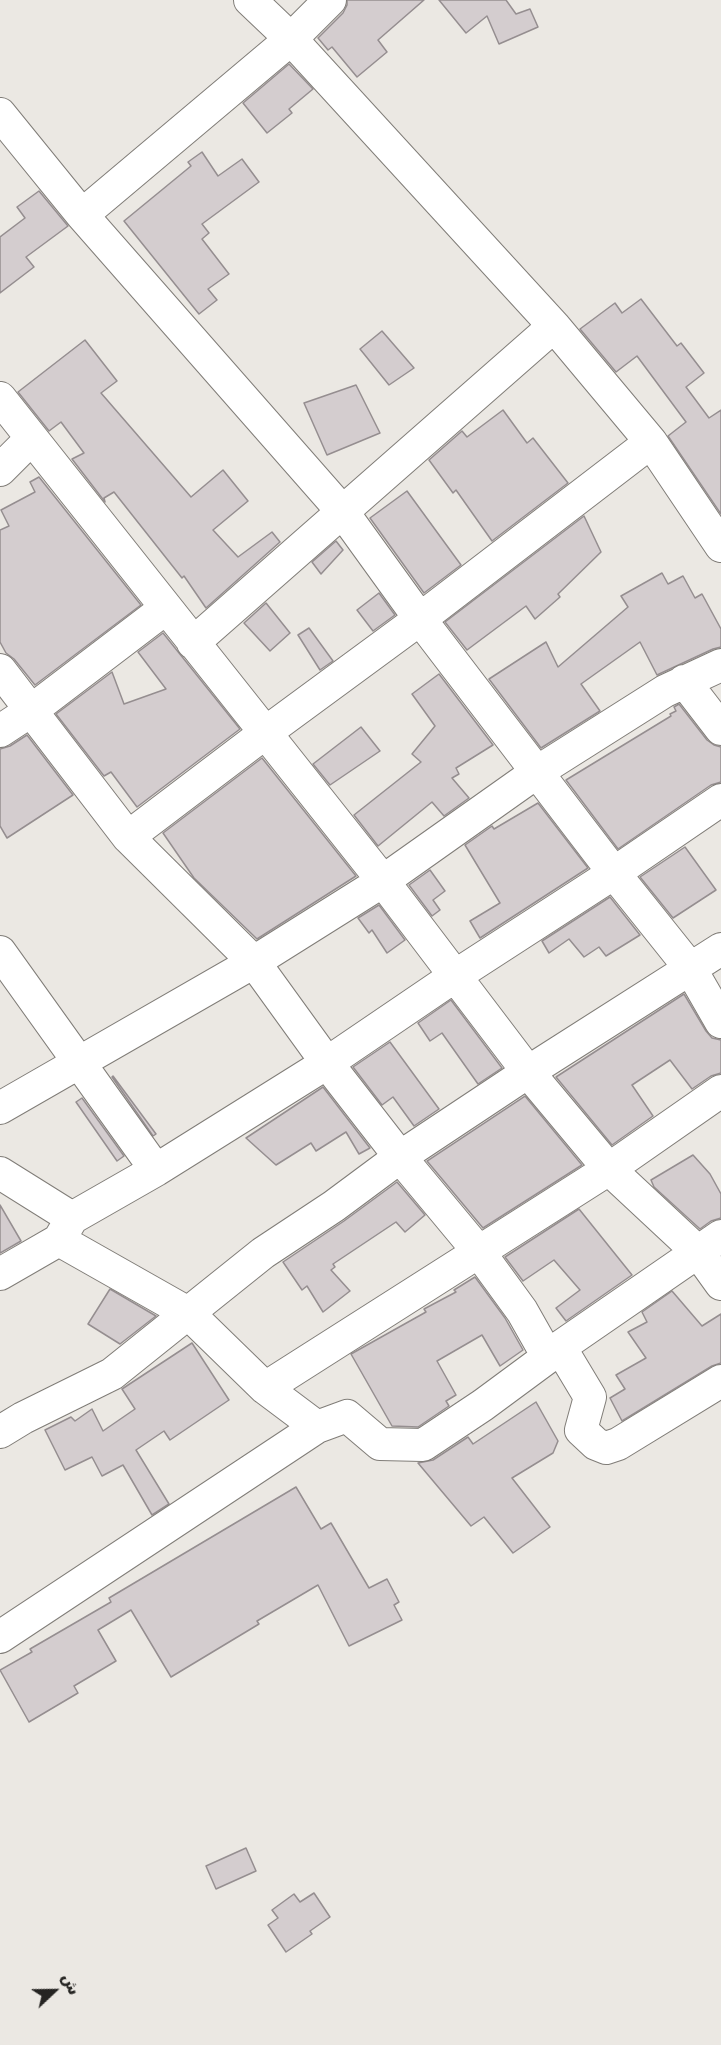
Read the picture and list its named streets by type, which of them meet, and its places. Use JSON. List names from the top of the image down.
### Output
{
  "north": "right"
}
